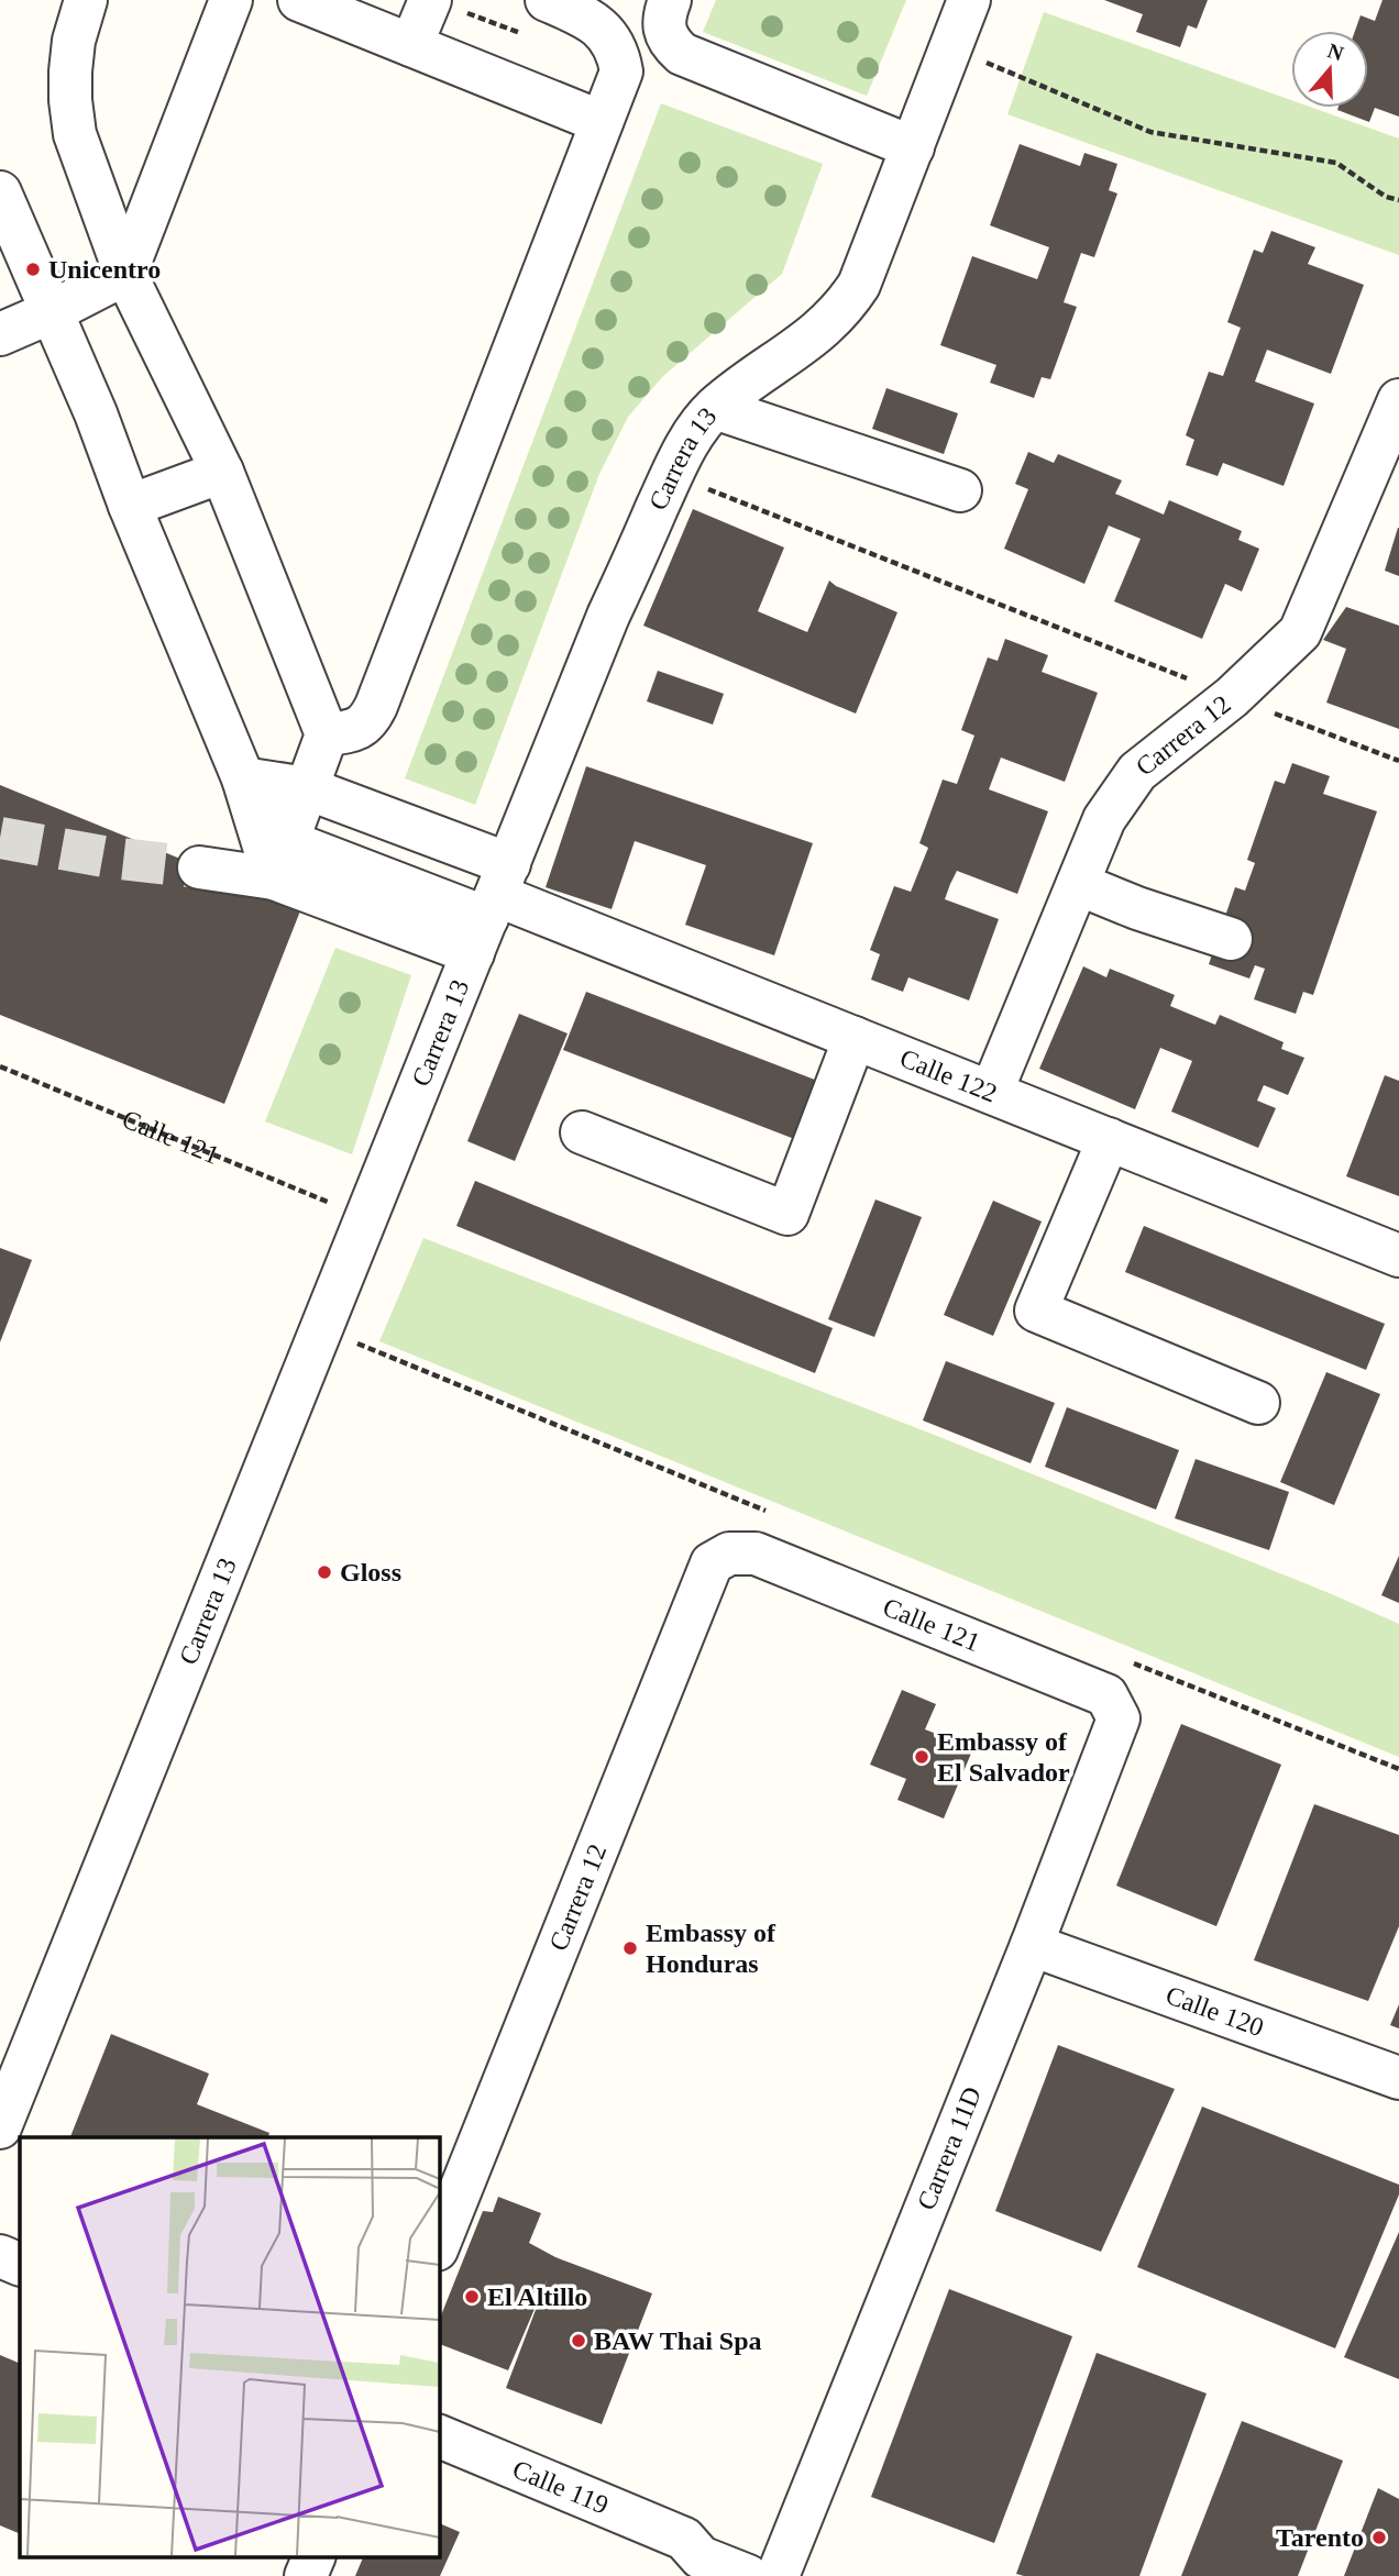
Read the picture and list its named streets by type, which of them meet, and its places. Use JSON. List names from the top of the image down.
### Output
{
  "streets": {
    "street": [
      "Carrera 13",
      "Carrera 12",
      "Calle 122",
      "Calle 121",
      "Calle 120",
      "Carrera 11D",
      "Calle 119"
    ]
  },
  "crossings": [
    ["Carrera 13", "Calle 122"],
    ["Carrera 12", "Calle 122"],
    ["Carrera 12", "Calle 121"],
    ["Calle 121", "Carrera 11D"],
    ["Calle 120", "Carrera 11D"],
    ["Carrera 11D", "Calle 119"]
  ],
  "places": [
    "Unicentro",
    "Gloss",
    "Embassy of El Salvador",
    "Embassy of Honduras",
    "El Altillo",
    "BAW Thai Spa",
    "Tarento"
  ],
  "north": "top"
}
